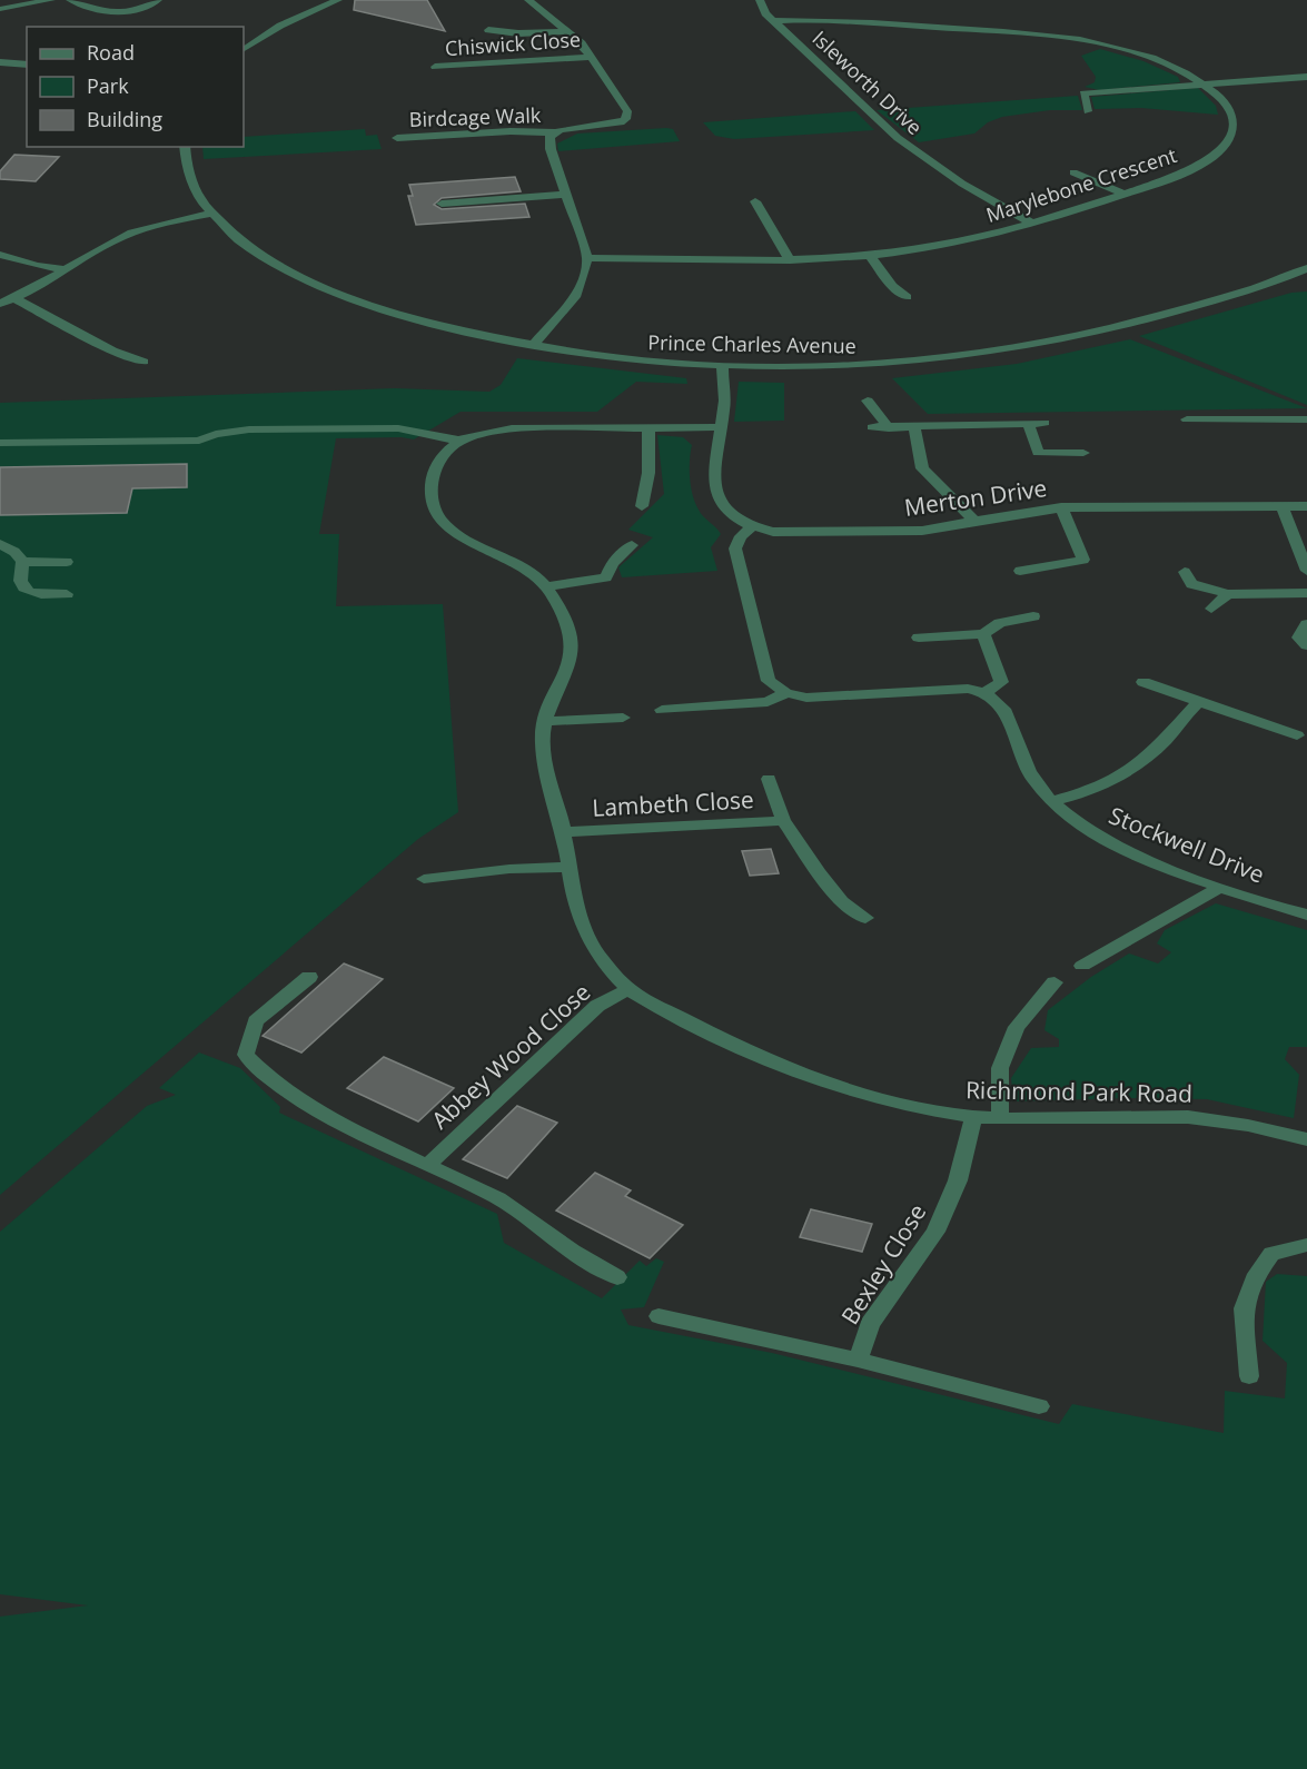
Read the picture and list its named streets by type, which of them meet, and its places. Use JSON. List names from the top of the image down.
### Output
{
  "streets": {
    "street": [
      "Chiswick Close",
      "Isleworth Drive",
      "Birdcage Walk",
      "Marylebone Crescent",
      "Prince Charles Avenue",
      "Merton Drive",
      "Lambeth Close",
      "Stockwell Drive",
      "Abbey Wood Close",
      "Richmond Park Road",
      "Bexley Close"
    ]
  },
  "crossings": [
    ["Chiswick Close", "Birdcage Walk"],
    ["Isleworth Drive", "Marylebone Crescent"],
    ["Prince Charles Avenue", "Merton Drive"],
    ["Lambeth Close", "Richmond Park Road"],
    ["Abbey Wood Close", "Richmond Park Road"],
    ["Richmond Park Road", "Bexley Close"]
  ],
  "legend": ["Road", "Park", "Building"]
}
